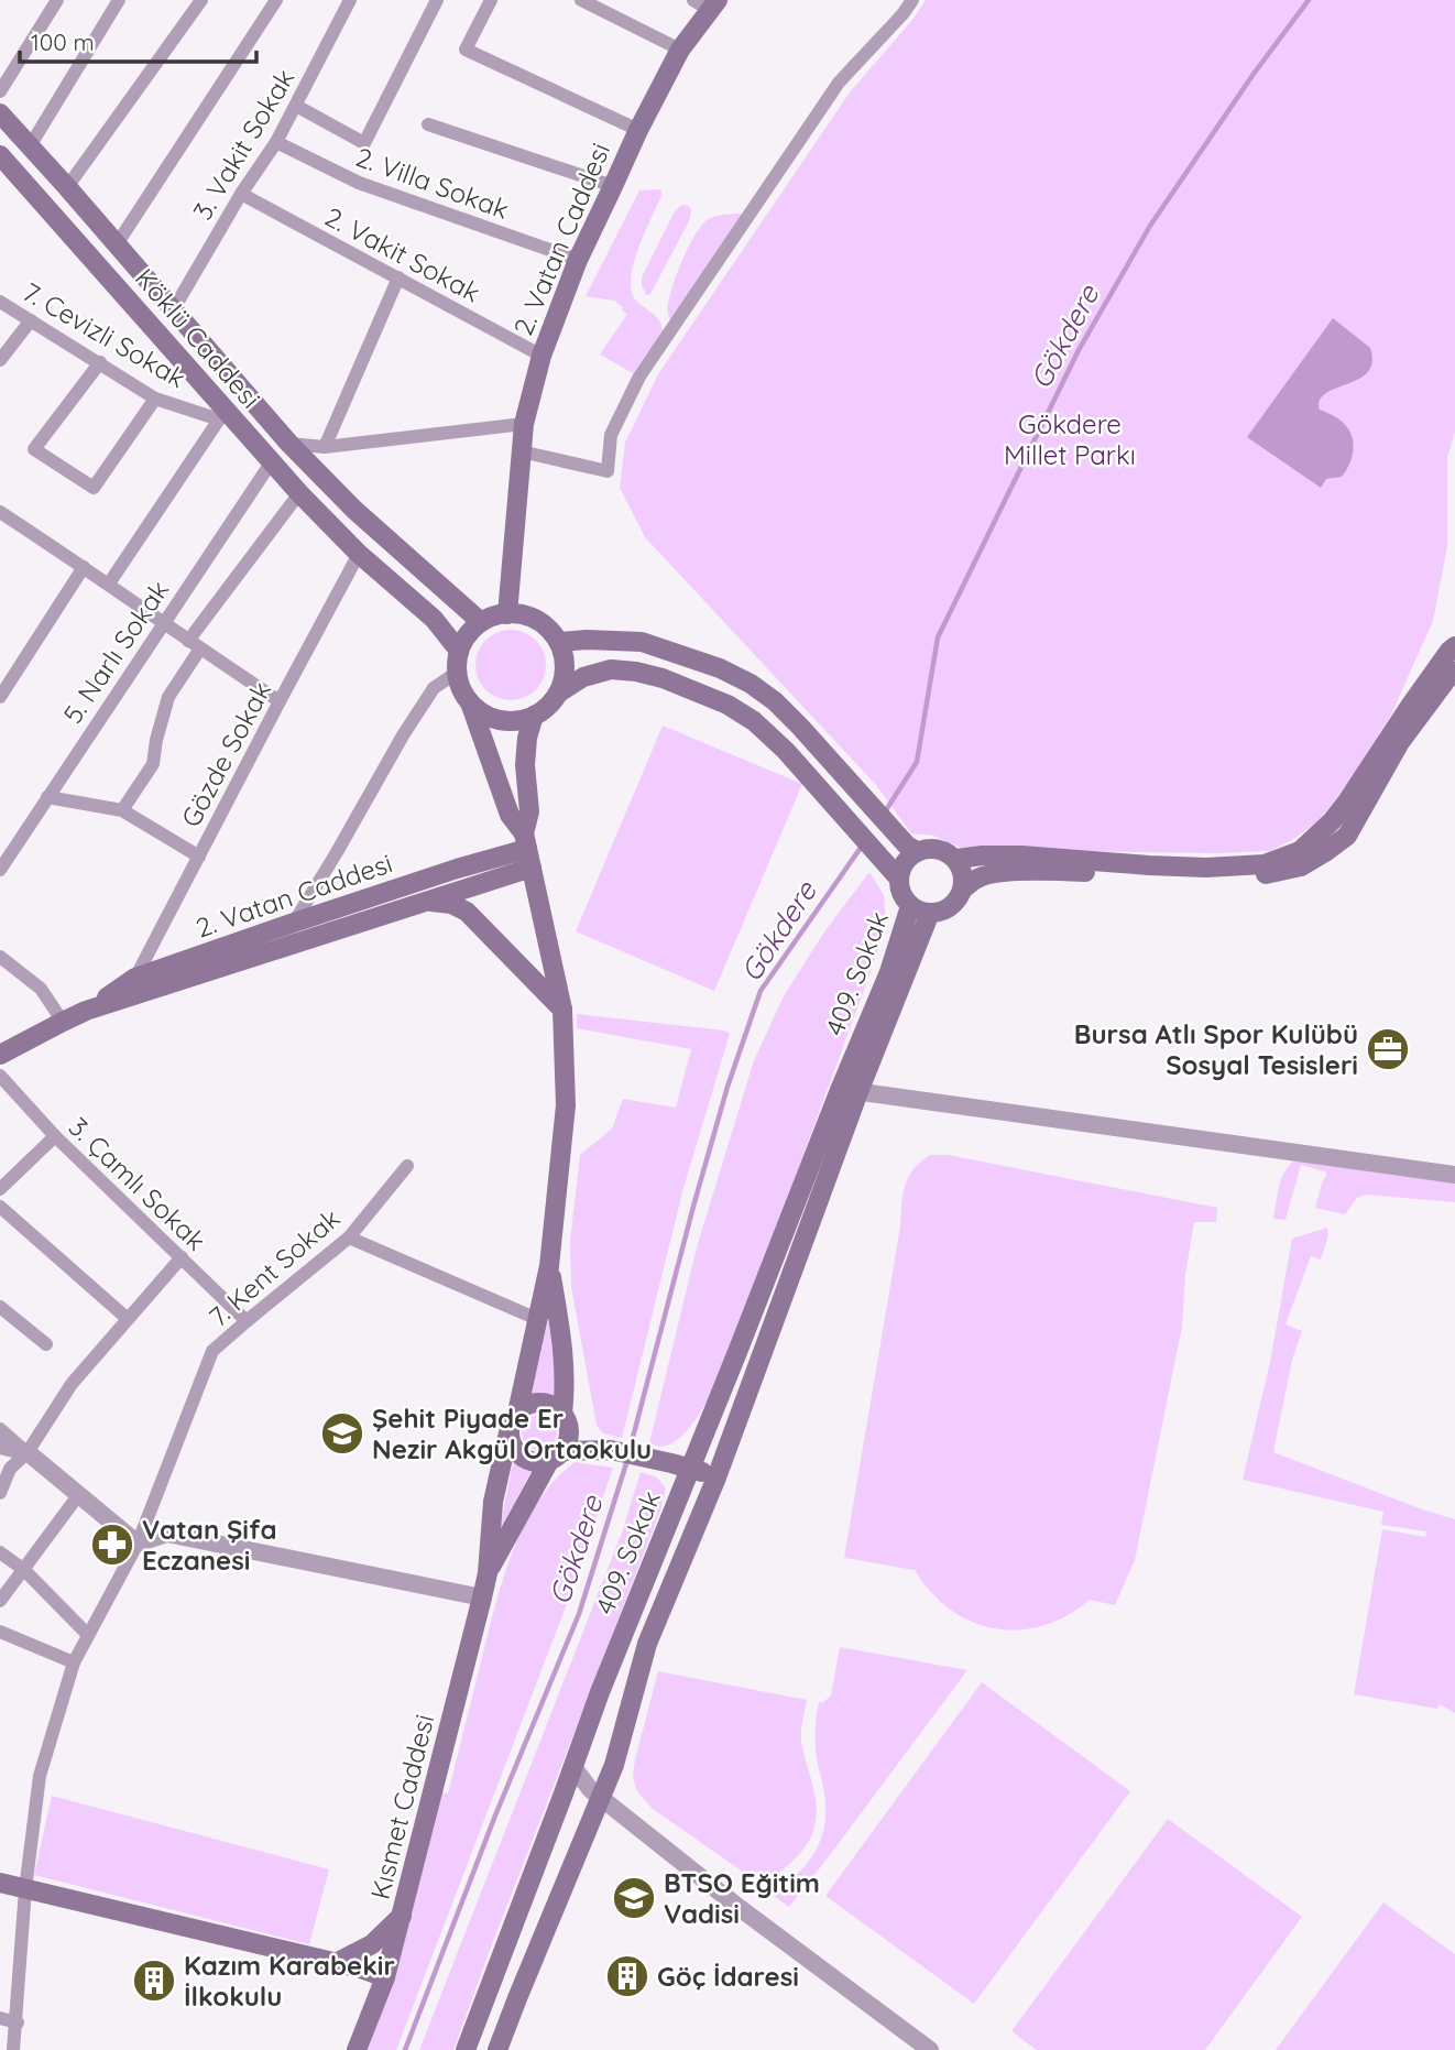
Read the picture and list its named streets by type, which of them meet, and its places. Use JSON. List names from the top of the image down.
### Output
{
  "streets": {
    "main road": [
      "2. Vatan Caddesi",
      "Köklü Caddesi",
      "409. Sokak",
      "Kısmet Caddesi"
    ],
    "street": [
      "3. Vakit Sokak",
      "2. Villa Sokak",
      "2. Vakit Sokak",
      "7. Cevizli Sokak",
      "5. Narlı Sokak",
      "Gözde Sokak",
      "3. Çamlı Sokak",
      "7. Kent Sokak"
    ]
  },
  "crossings": [
    ["3. Vakit Sokak", "2. Villa Sokak"],
    ["3. Vakit Sokak", "2. Vakit Sokak"],
    ["3. Vakit Sokak", "Köklü Caddesi"],
    ["2. Villa Sokak", "2. Vatan Caddesi"],
    ["2. Vatan Caddesi", "2. Vakit Sokak"],
    ["2. Vatan Caddesi", "Köklü Caddesi"],
    ["2. Vatan Caddesi", "Gözde Sokak"],
    ["7. Cevizli Sokak", "Köklü Caddesi"],
    ["Köklü Caddesi", "5. Narlı Sokak"],
    ["Köklü Caddesi", "Gözde Sokak"],
    ["3. Çamlı Sokak", "7. Kent Sokak"]
  ],
  "water": ["Gökdere"],
  "parks": ["Gökdere Millet Parkı"],
  "places": {
    "office": ["Bursa Atlı Spor Kulübü Sosyal Tesisleri"],
    "school or university": ["Şehit Piyade Er Nezir Akgül Ortaokulu", "BTSO Eğitim Vadisi"],
    "pharmacy": ["Vatan Şifa Eczanesi"],
    "building": ["Göç İdaresi", "Kazım Karabekir İlkokulu"]
  },
  "scale_bar": "100 m"
}
